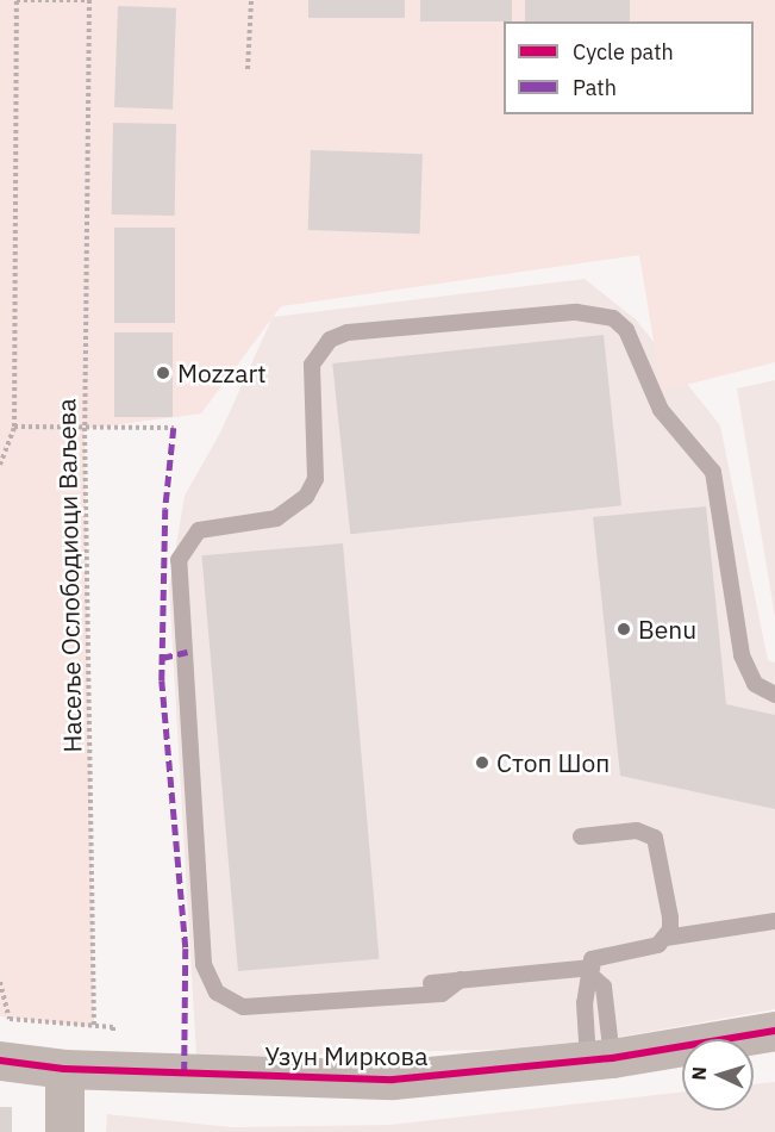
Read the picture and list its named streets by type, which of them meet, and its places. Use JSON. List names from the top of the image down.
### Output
{
  "streets": {
    "street": ["Узун Миркова"],
    "path": ["Насеље Ослободиоци Ваљева"]
  },
  "places": ["Mozzart", "Benu", "Стоп Шоп"],
  "legend": ["Cycle path", "Path"],
  "north": "left"
}
